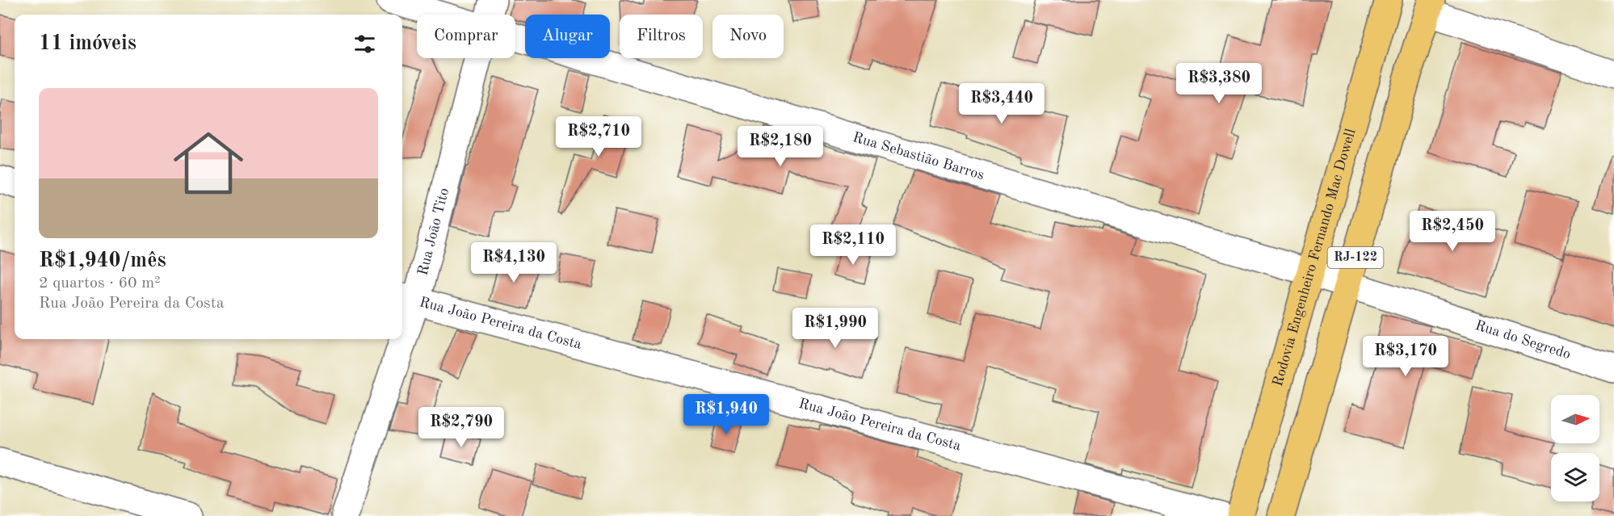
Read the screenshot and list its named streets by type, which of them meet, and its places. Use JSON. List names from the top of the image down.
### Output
{
  "streets": {
    "main road": ["Rodovia Engenheiro Fernando Mac Dowell", "RJ-122"],
    "street": [
      "Rua Sebastião Barros",
      "Rua João Tito",
      "Rua João Pereira da Costa",
      "Rua do Segredo"
    ]
  },
  "crossings": [
    ["Rua Sebastião Barros", "Rodovia Engenheiro Fernando Mac Dowell"],
    ["Rua Sebastião Barros", "RJ-122"],
    ["Rua Sebastião Barros", "Rua do Segredo"],
    ["Rua João Tito", "Rua João Pereira da Costa"],
    ["RJ-122", "Rua do Segredo"]
  ],
  "north": "right",
  "page": {
    "chip": [
      "Comprar",
      "Alugar",
      "Filtros",
      "Novo"
    ],
    "heading": "11 imóveis",
    "price": [
      "R$3,380",
      "R$3,440",
      "R$2,710",
      "R$2,180",
      "R$2,450",
      "R$2,110",
      "R$4,130",
      "R$1,990",
      "R$3,170",
      "R$1,940",
      "R$2,790"
    ],
    "list": [
      {
        "name": "R$1,940/mês",
        "note": "2 quartos · 60 m² · Rua João Pereira da Costa"
      }
    ]
  }
}
